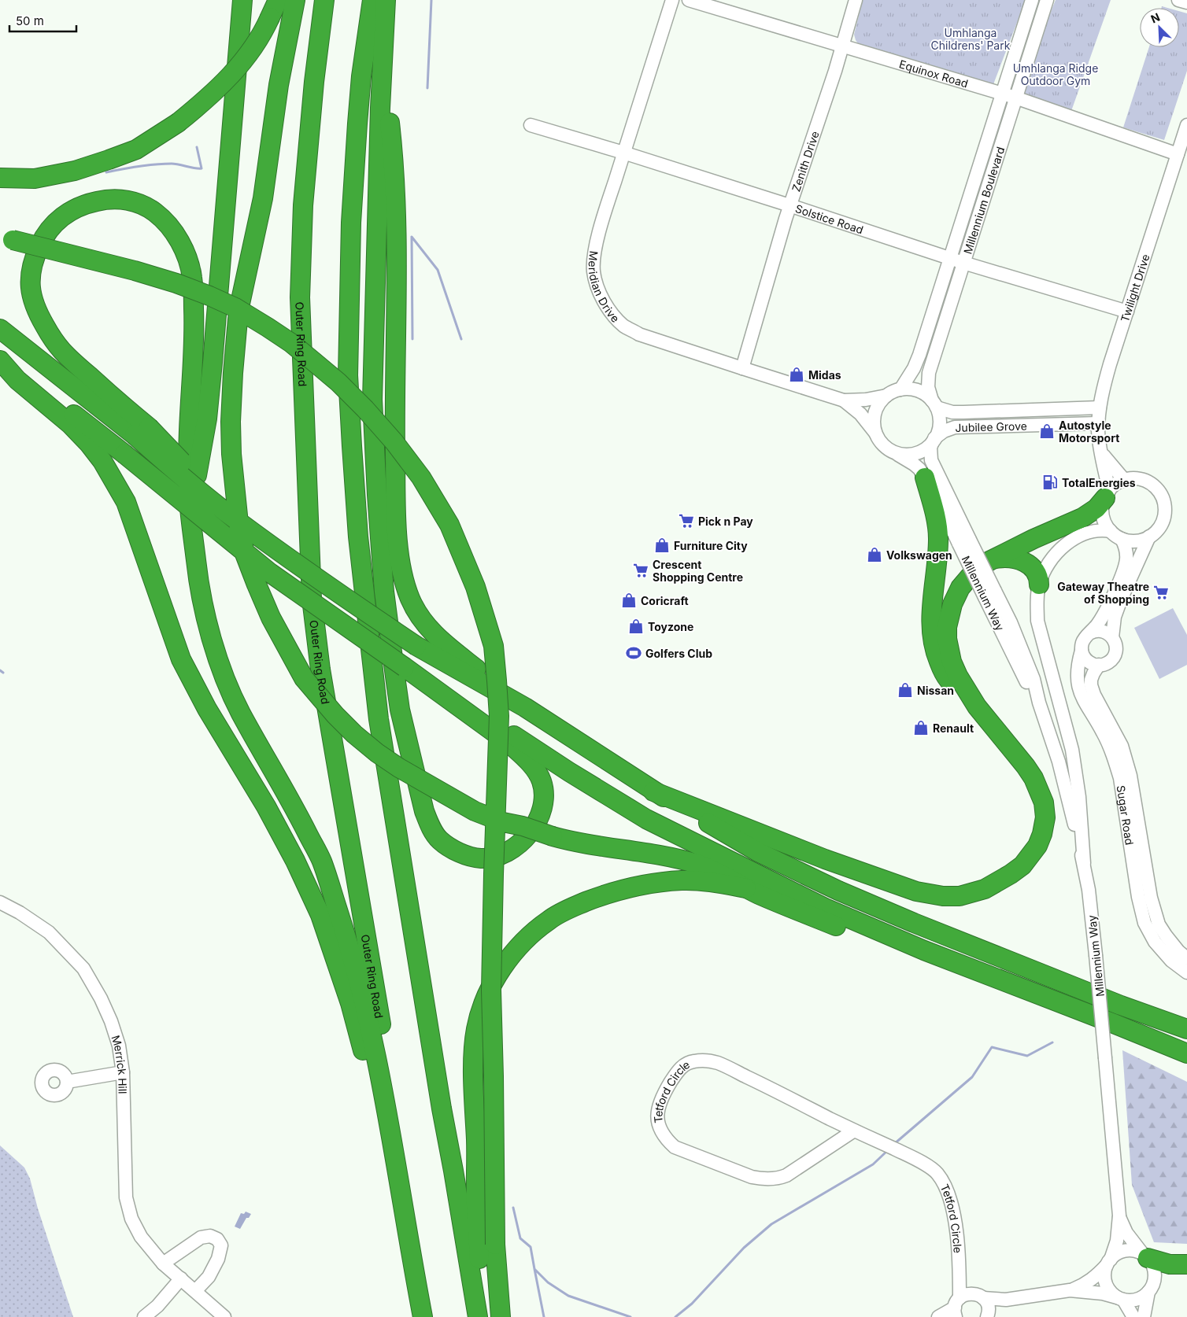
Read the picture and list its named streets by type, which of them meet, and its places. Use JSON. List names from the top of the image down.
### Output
{
  "streets": {
    "highway": ["Outer Ring Road"],
    "street": [
      "Equinox Road",
      "Zenith Drive",
      "Millennium Boulevard",
      "Solstice Road",
      "Meridian Drive",
      "Twilight Drive",
      "Jubilee Grove",
      "Millennium Way",
      "Sugar Road",
      "Merrick Hill",
      "Tetford Circle"
    ]
  },
  "crossings": [
    ["Equinox Road", "Zenith Drive"],
    ["Equinox Road", "Millennium Boulevard"],
    ["Equinox Road", "Twilight Drive"],
    ["Zenith Drive", "Solstice Road"],
    ["Zenith Drive", "Meridian Drive"],
    ["Millennium Boulevard", "Solstice Road"],
    ["Millennium Boulevard", "Meridian Drive"],
    ["Millennium Boulevard", "Jubilee Grove"],
    ["Millennium Boulevard", "Millennium Way"],
    ["Solstice Road", "Meridian Drive"],
    ["Solstice Road", "Twilight Drive"],
    ["Meridian Drive", "Jubilee Grove"],
    ["Meridian Drive", "Millennium Way"],
    ["Twilight Drive", "Jubilee Grove"],
    ["Jubilee Grove", "Millennium Way"]
  ],
  "parks": ["Umhlanga Childrens' Park", "Umhlanga Ridge Outdoor Gym"],
  "places": {
    "shop": [
      "Midas",
      "Autostyle Motorsport",
      "Furniture City",
      "Volkswagen",
      "Coricraft",
      "Toyzone",
      "Nissan",
      "Renault"
    ],
    "fuel station": ["TotalEnergies"],
    "supermarket": ["Pick n Pay", "Crescent Shopping Centre", "Gateway Theatre of Shopping"],
    "sports": ["Golfers Club"]
  },
  "scale_bar": "50 m",
  "north": "top left"
}
